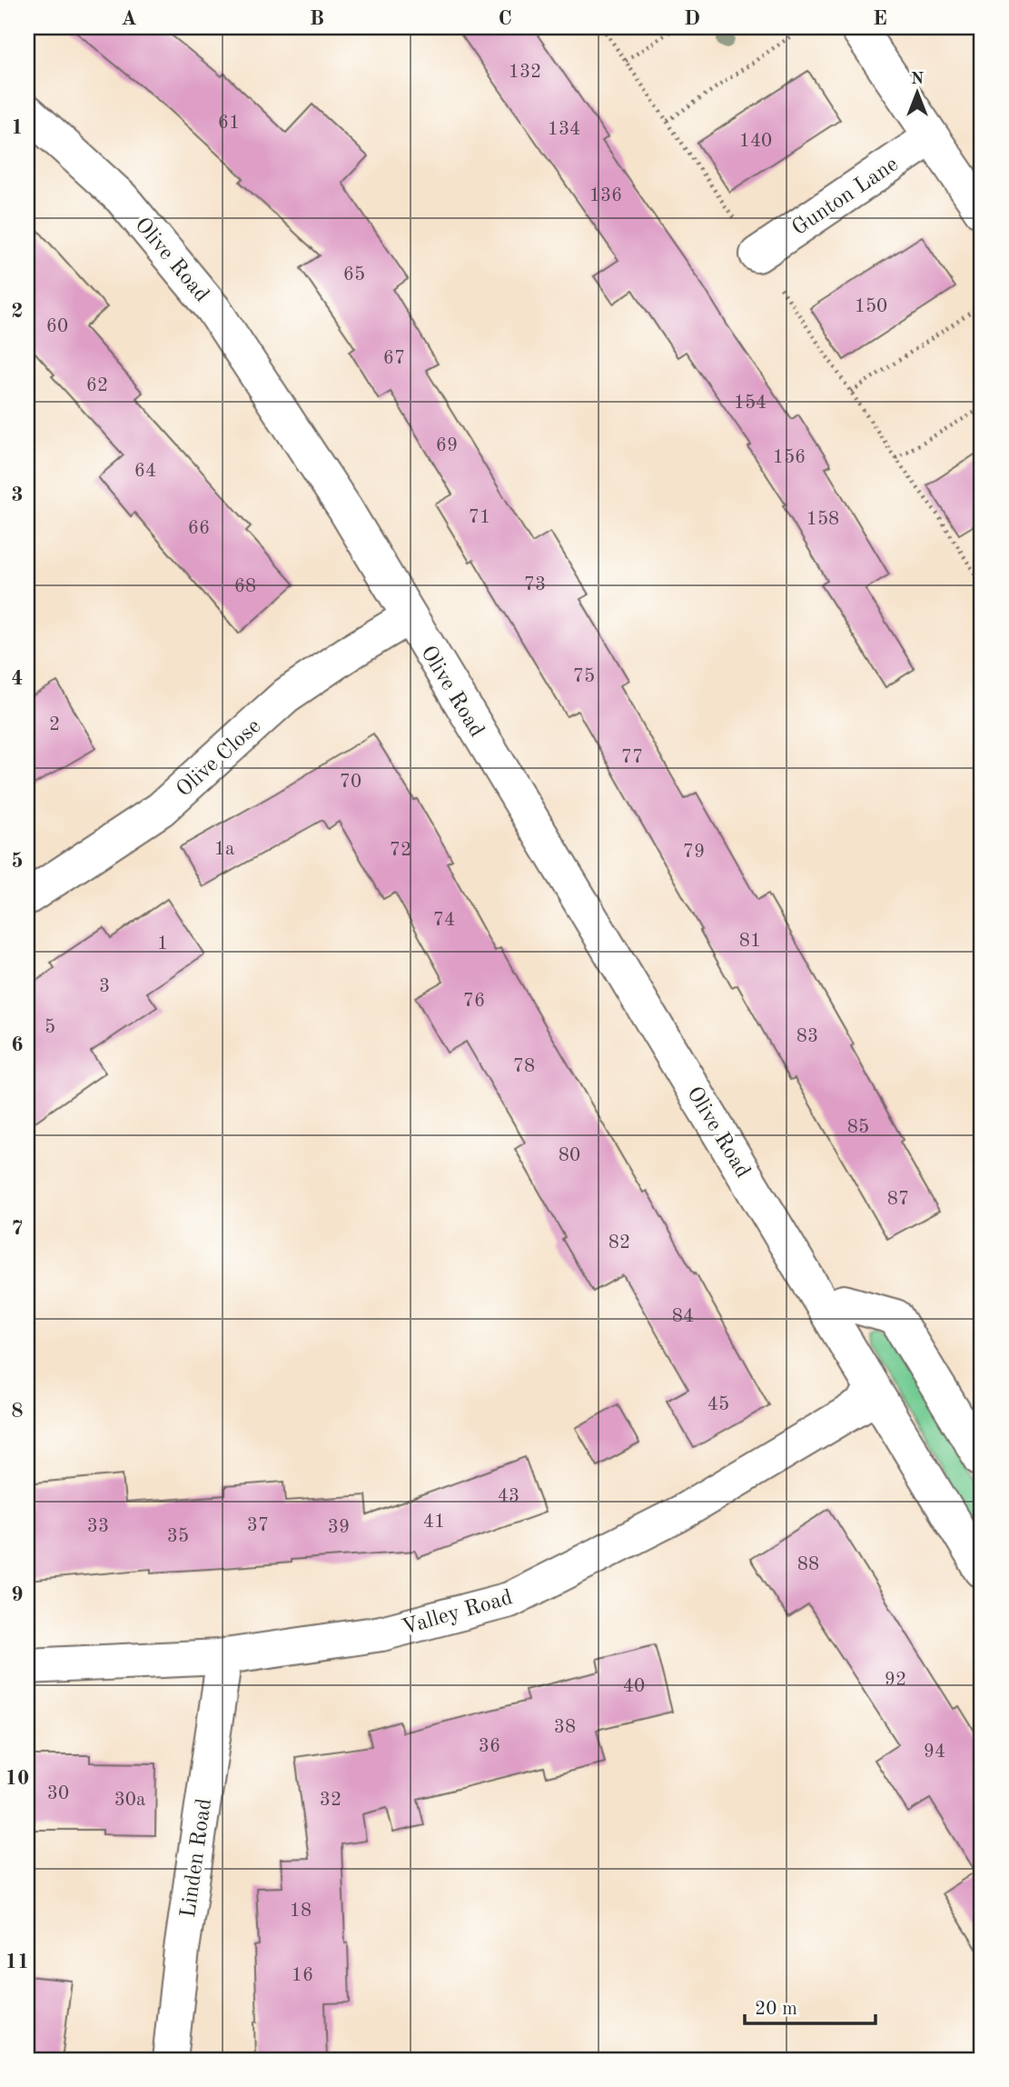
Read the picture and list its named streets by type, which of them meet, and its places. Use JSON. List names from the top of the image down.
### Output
{
  "streets": {
    "street": [
      "Gunton Lane",
      "Olive Road",
      "Olive Close",
      "Valley Road",
      "Linden Road"
    ]
  },
  "crossings": [
    ["Olive Road", "Olive Close"],
    ["Olive Road", "Valley Road"],
    ["Valley Road", "Linden Road"]
  ],
  "house_numbers": [
    "132",
    "61",
    "134",
    "140",
    "136",
    "65",
    "150",
    "60",
    "67",
    "62",
    "154",
    "69",
    "156",
    "64",
    "71",
    "158",
    "66",
    "73",
    "68",
    "75",
    "2",
    "77",
    "70",
    "1a",
    "72",
    "79",
    "74",
    "81",
    "1",
    "3",
    "76",
    "5",
    "83",
    "78",
    "85",
    "80",
    "87",
    "82",
    "84",
    "45",
    "43",
    "41",
    "37",
    "33",
    "39",
    "35",
    "88",
    "92",
    "40",
    "38",
    "36",
    "94",
    "30",
    "30a",
    "32",
    "18",
    "16"
  ],
  "scale_bar": "20 m",
  "north": "top",
  "grid": {
    "columns": [
      "A",
      "B",
      "C",
      "D",
      "E"
    ],
    "rows": [
      "1",
      "2",
      "3",
      "4",
      "5",
      "6",
      "7",
      "8",
      "9",
      "10",
      "11"
    ]
  }
}
